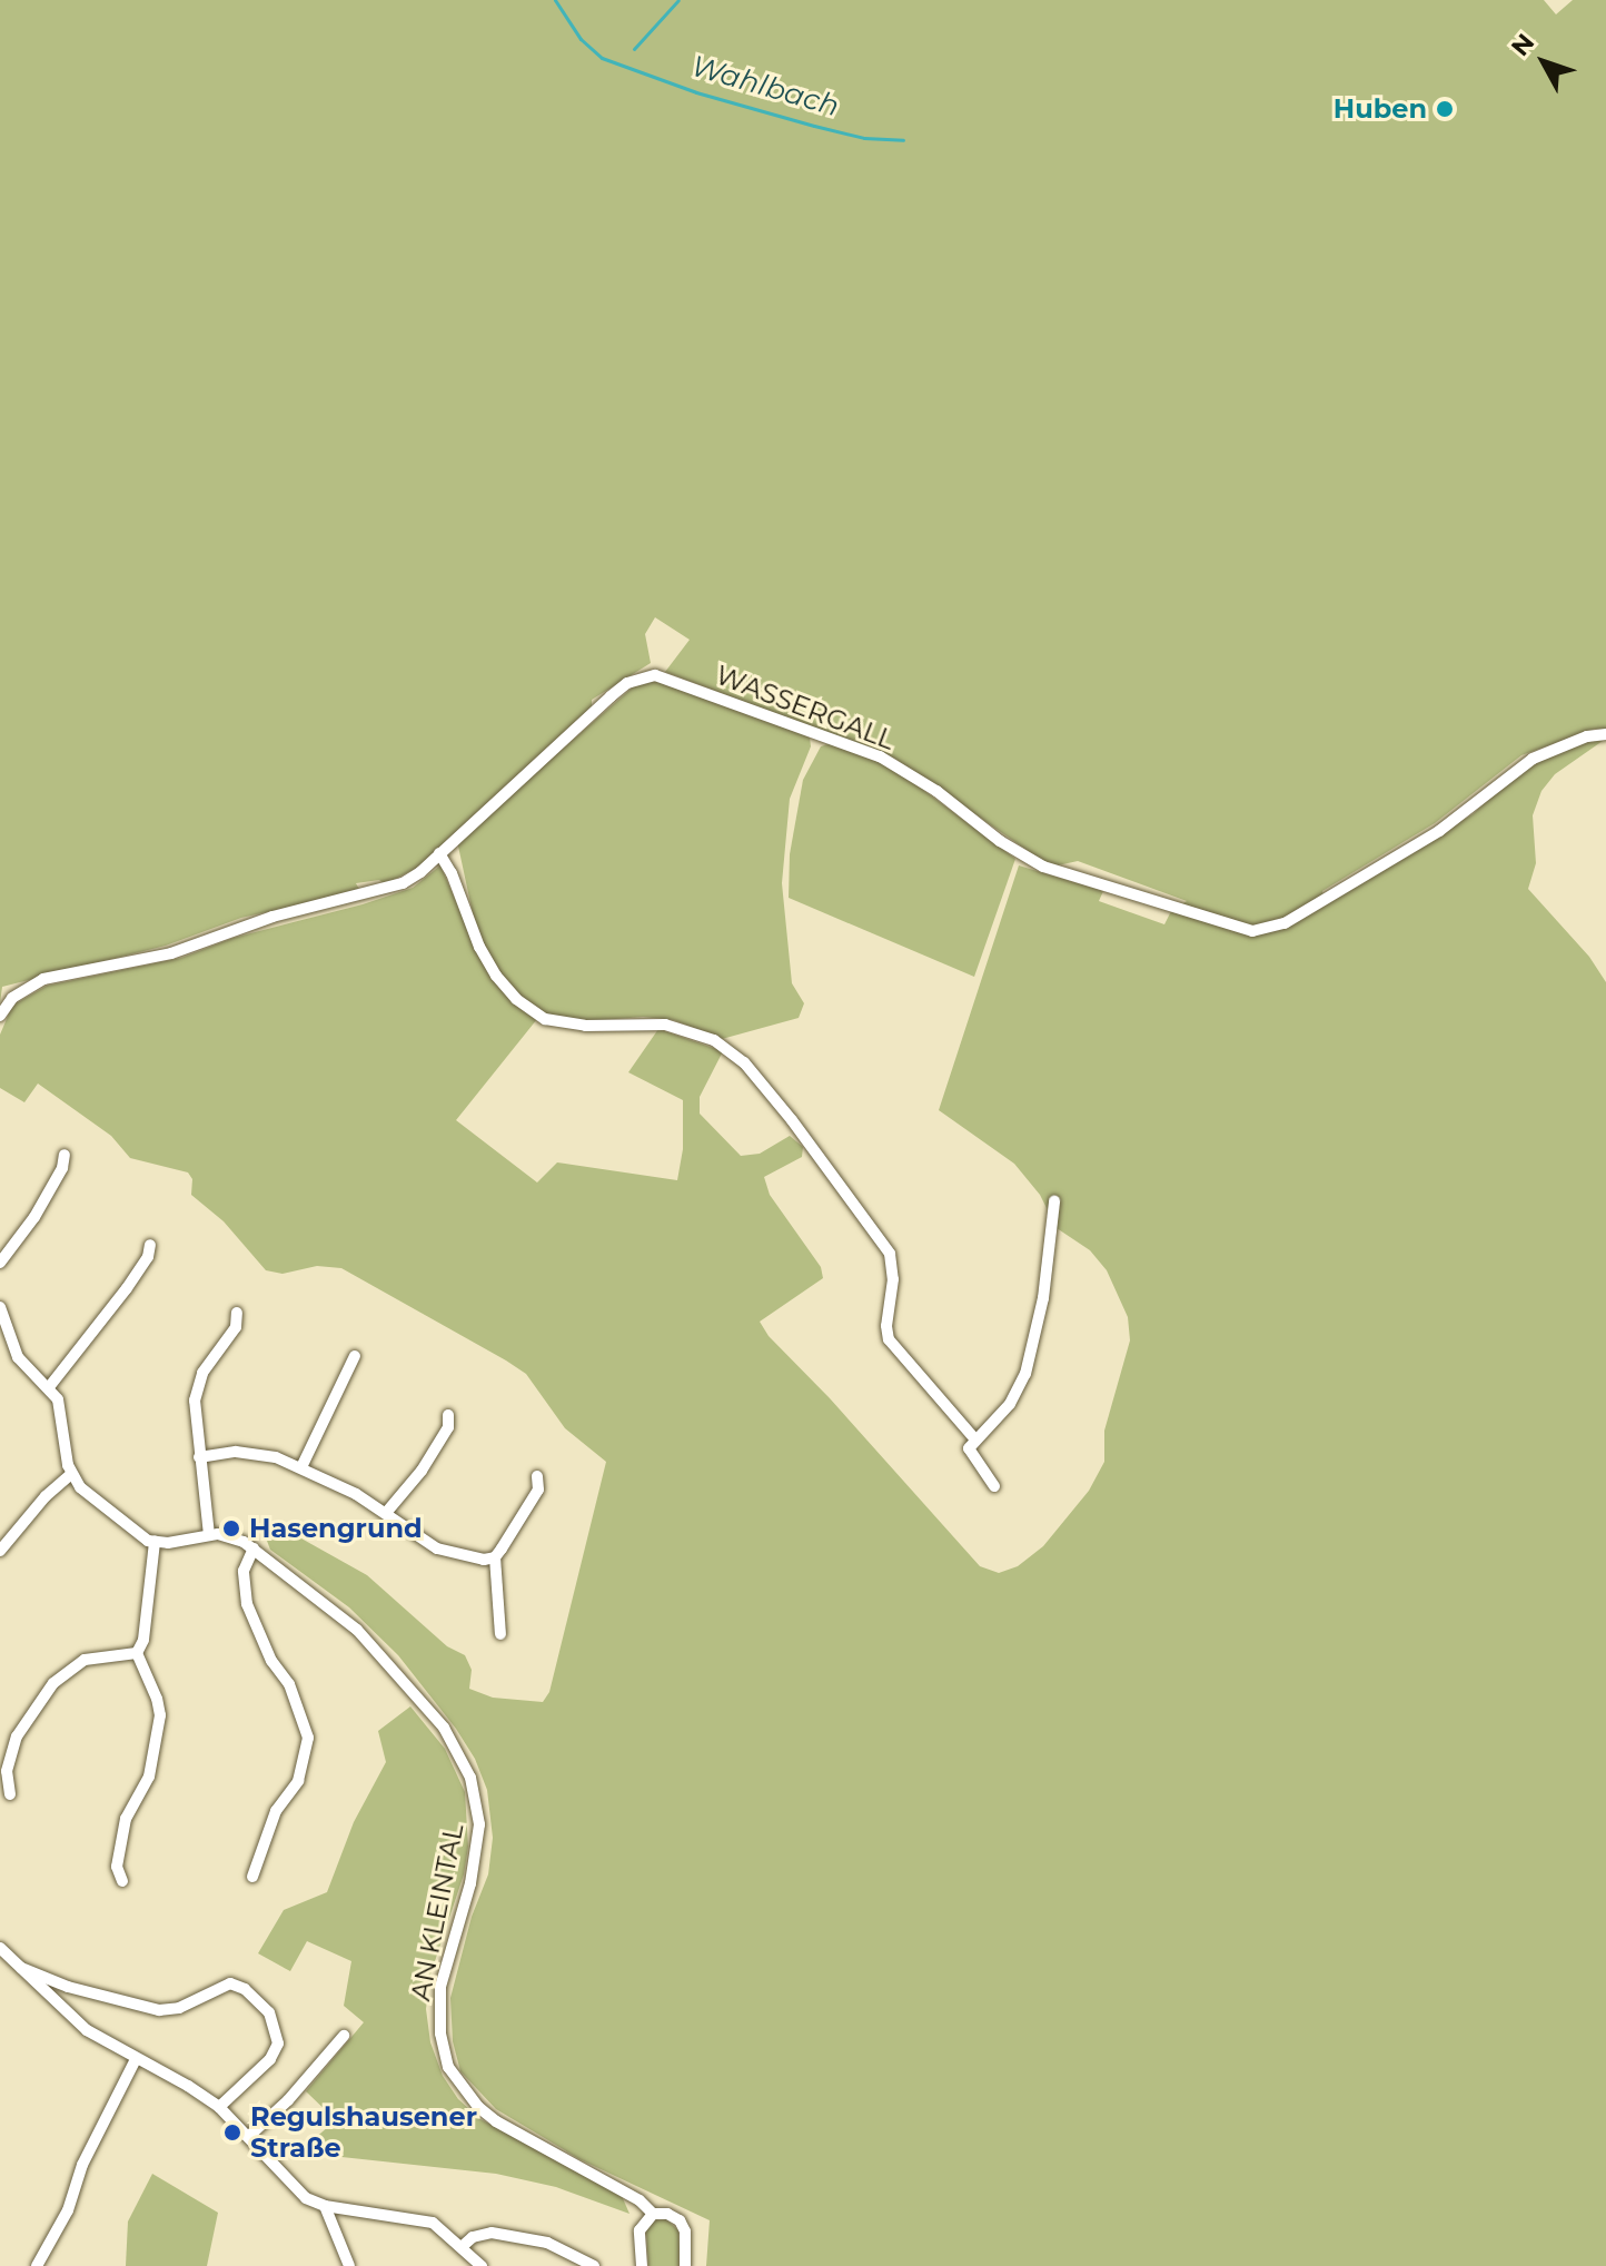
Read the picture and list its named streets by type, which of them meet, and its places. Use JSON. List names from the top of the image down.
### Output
{
  "streets": {
    "street": ["WASSERGALL", "AN KLEINTAL"]
  },
  "water": ["Wahlbach"],
  "places": ["Huben", "Hasengrund", "Regulshausener Straße"],
  "north": "top left"
}
